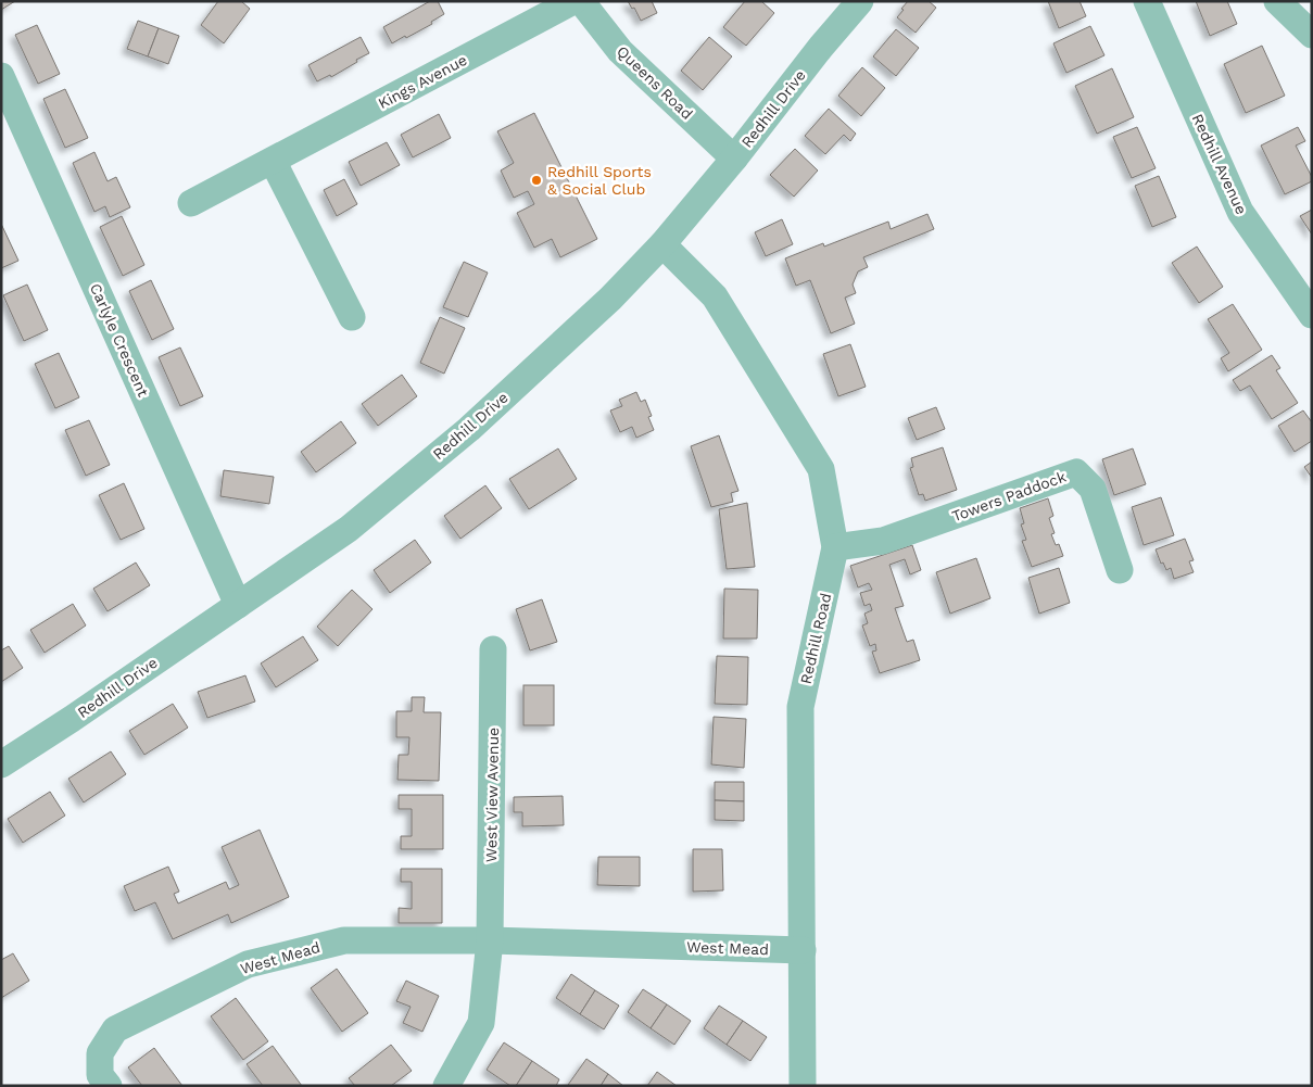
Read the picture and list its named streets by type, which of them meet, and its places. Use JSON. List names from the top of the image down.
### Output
{
  "streets": {
    "street": [
      "Kings Avenue",
      "Queens Road",
      "Redhill Drive",
      "Redhill Avenue",
      "Carlyle Crescent",
      "Towers Paddock",
      "Redhill Road",
      "West View Avenue",
      "West Mead"
    ]
  },
  "crossings": [
    ["Queens Road", "Redhill Drive"],
    ["Redhill Drive", "Carlyle Crescent"],
    ["Redhill Drive", "Redhill Road"],
    ["Towers Paddock", "Redhill Road"],
    ["Redhill Road", "West Mead"],
    ["West View Avenue", "West Mead"]
  ],
  "places": ["Redhill Sports & Social Club"]
}
